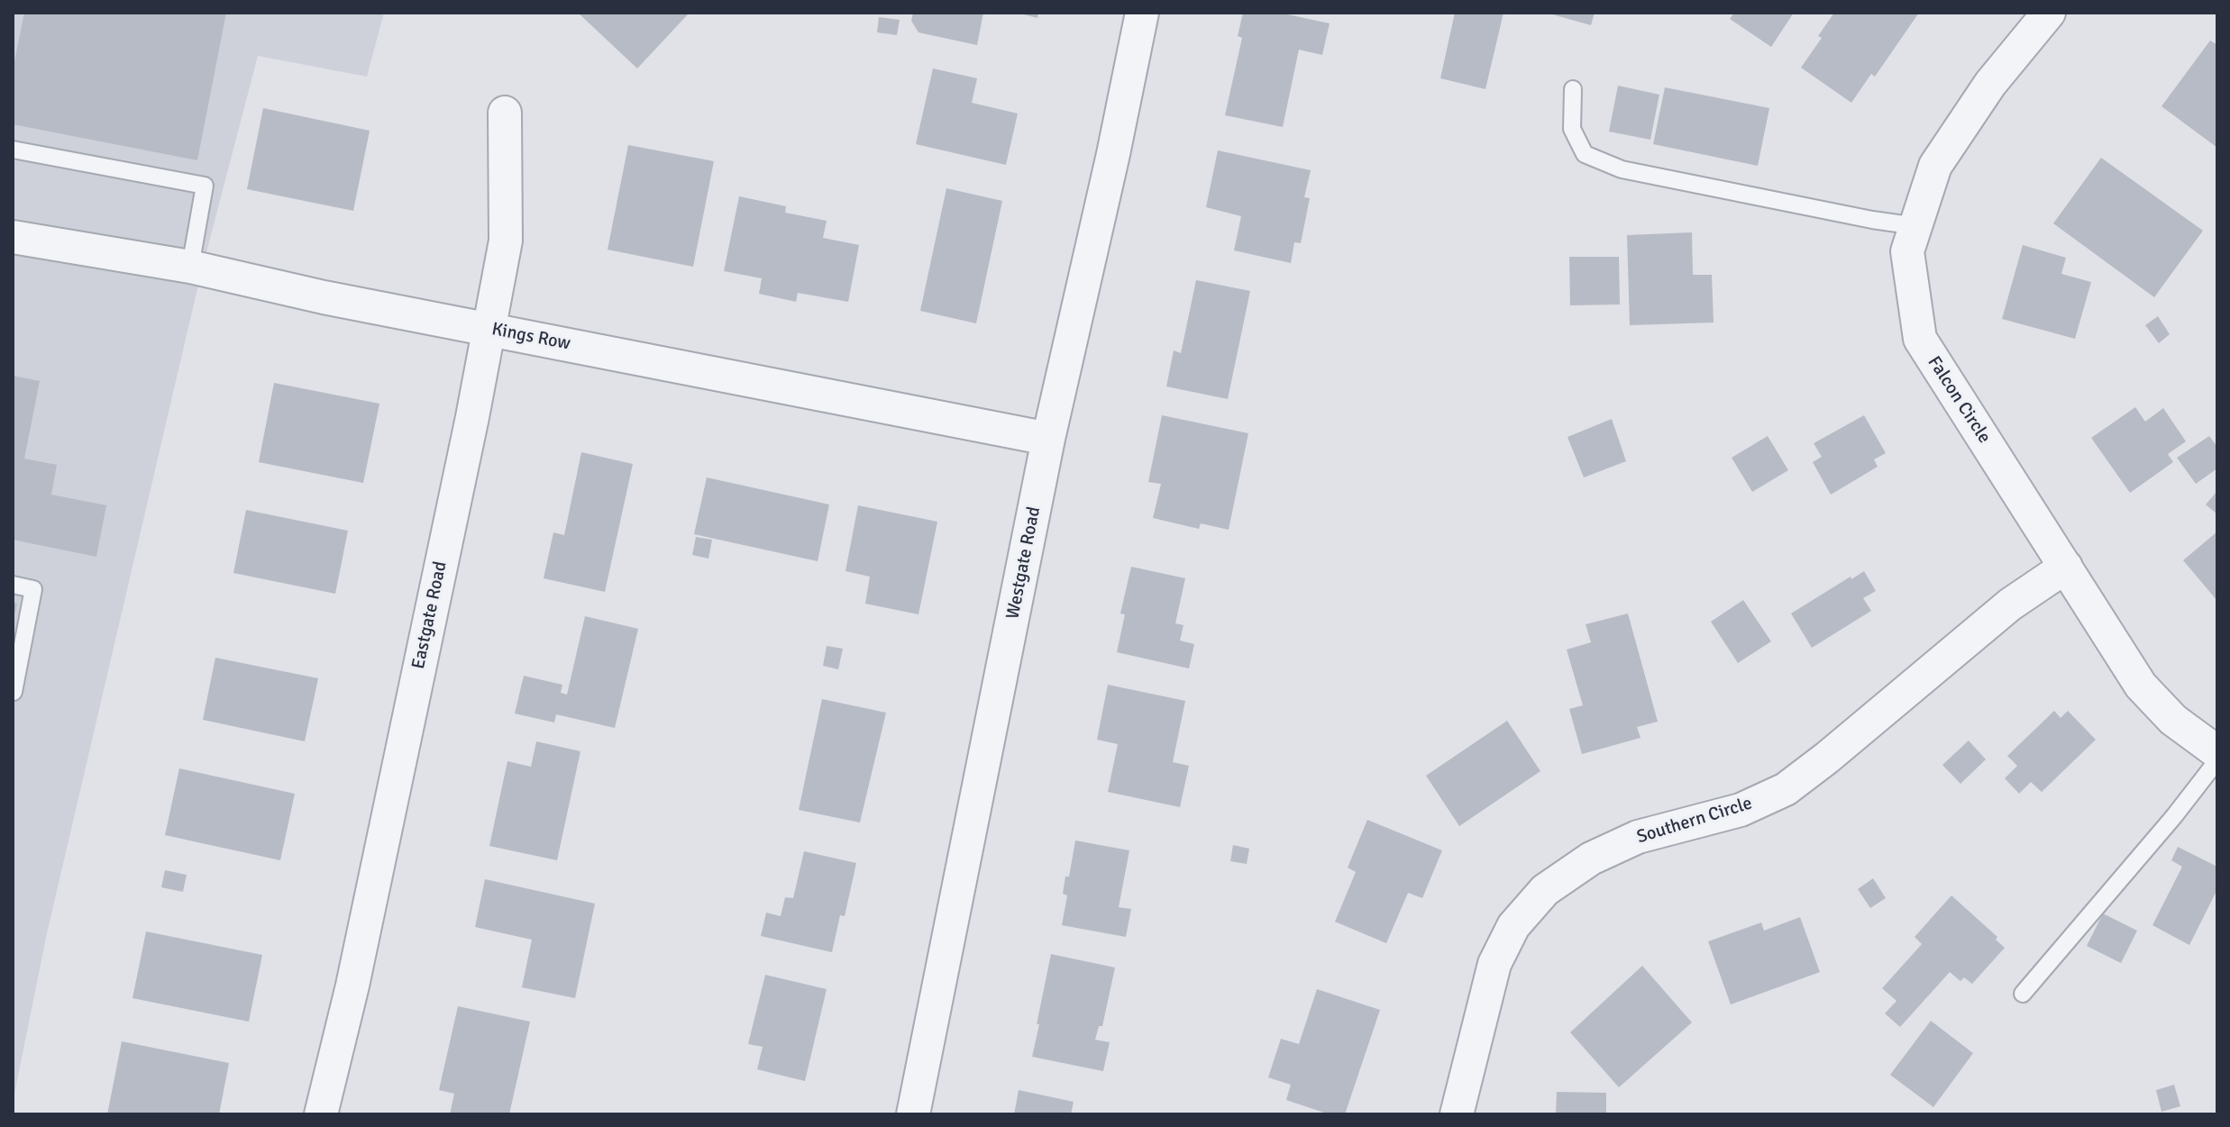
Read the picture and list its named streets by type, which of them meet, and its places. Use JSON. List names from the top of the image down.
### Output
{
  "streets": {
    "street": [
      "Kings Row",
      "Falcon Circle",
      "Westgate Road",
      "Eastgate Road",
      "Southern Circle"
    ]
  },
  "crossings": [
    ["Kings Row", "Westgate Road"],
    ["Kings Row", "Eastgate Road"],
    ["Falcon Circle", "Southern Circle"]
  ]
}
